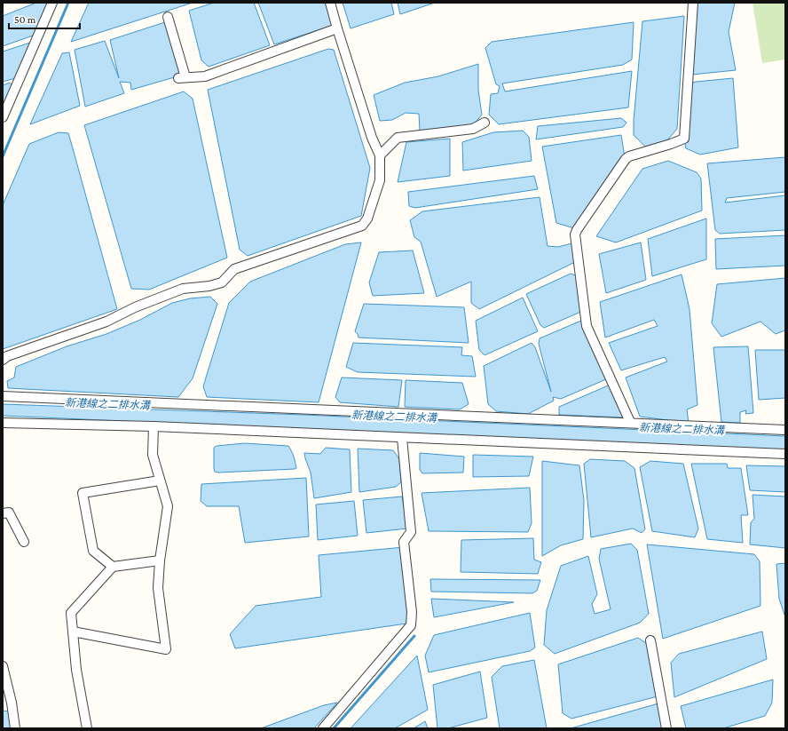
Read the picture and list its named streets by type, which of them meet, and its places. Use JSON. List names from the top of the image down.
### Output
{
  "water": ["新港線之二排水溝"],
  "scale_bar": "50 m"
}
